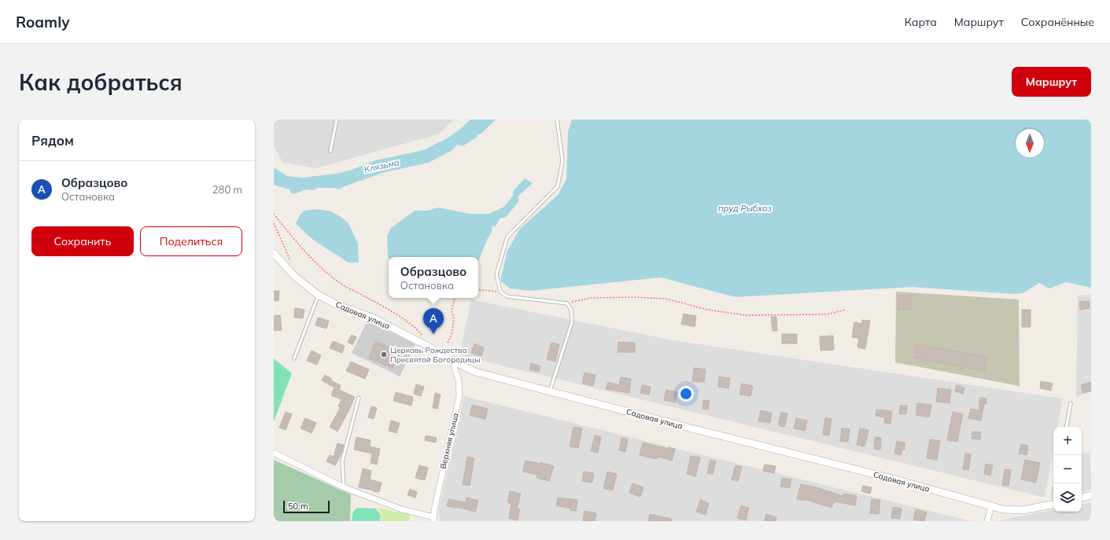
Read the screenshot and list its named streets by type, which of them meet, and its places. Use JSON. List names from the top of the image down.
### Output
{
  "streets": {
    "street": ["Садовая улица", "Верхняя улица"]
  },
  "crossings": [
    ["Садовая улица", "Верхняя улица"]
  ],
  "water": ["Клязьма", "пруд Рыбхоз"],
  "places": ["Церковь Рождества Пресвятой Богородицы"],
  "scale_bar": "50 m",
  "north": "bottom",
  "page": {
    "header": "Roamly",
    "nav": ["Карта", "Маршрут", "Сохранённые"],
    "buttons": [
      "Маршрут",
      ["Сохранить", "Поделиться"]
    ],
    "title": "Как добраться",
    "heading": "Рядом",
    "list": [
      {
        "mark": "A",
        "name": "Образцово",
        "note": "Остановка",
        "value": "280 m"
      }
    ],
    "popup": ["Образцово", "Остановка"],
    "pins": "A",
    "map_buttons": ["+", "−"],
    "scale": "50 m"
  }
}
